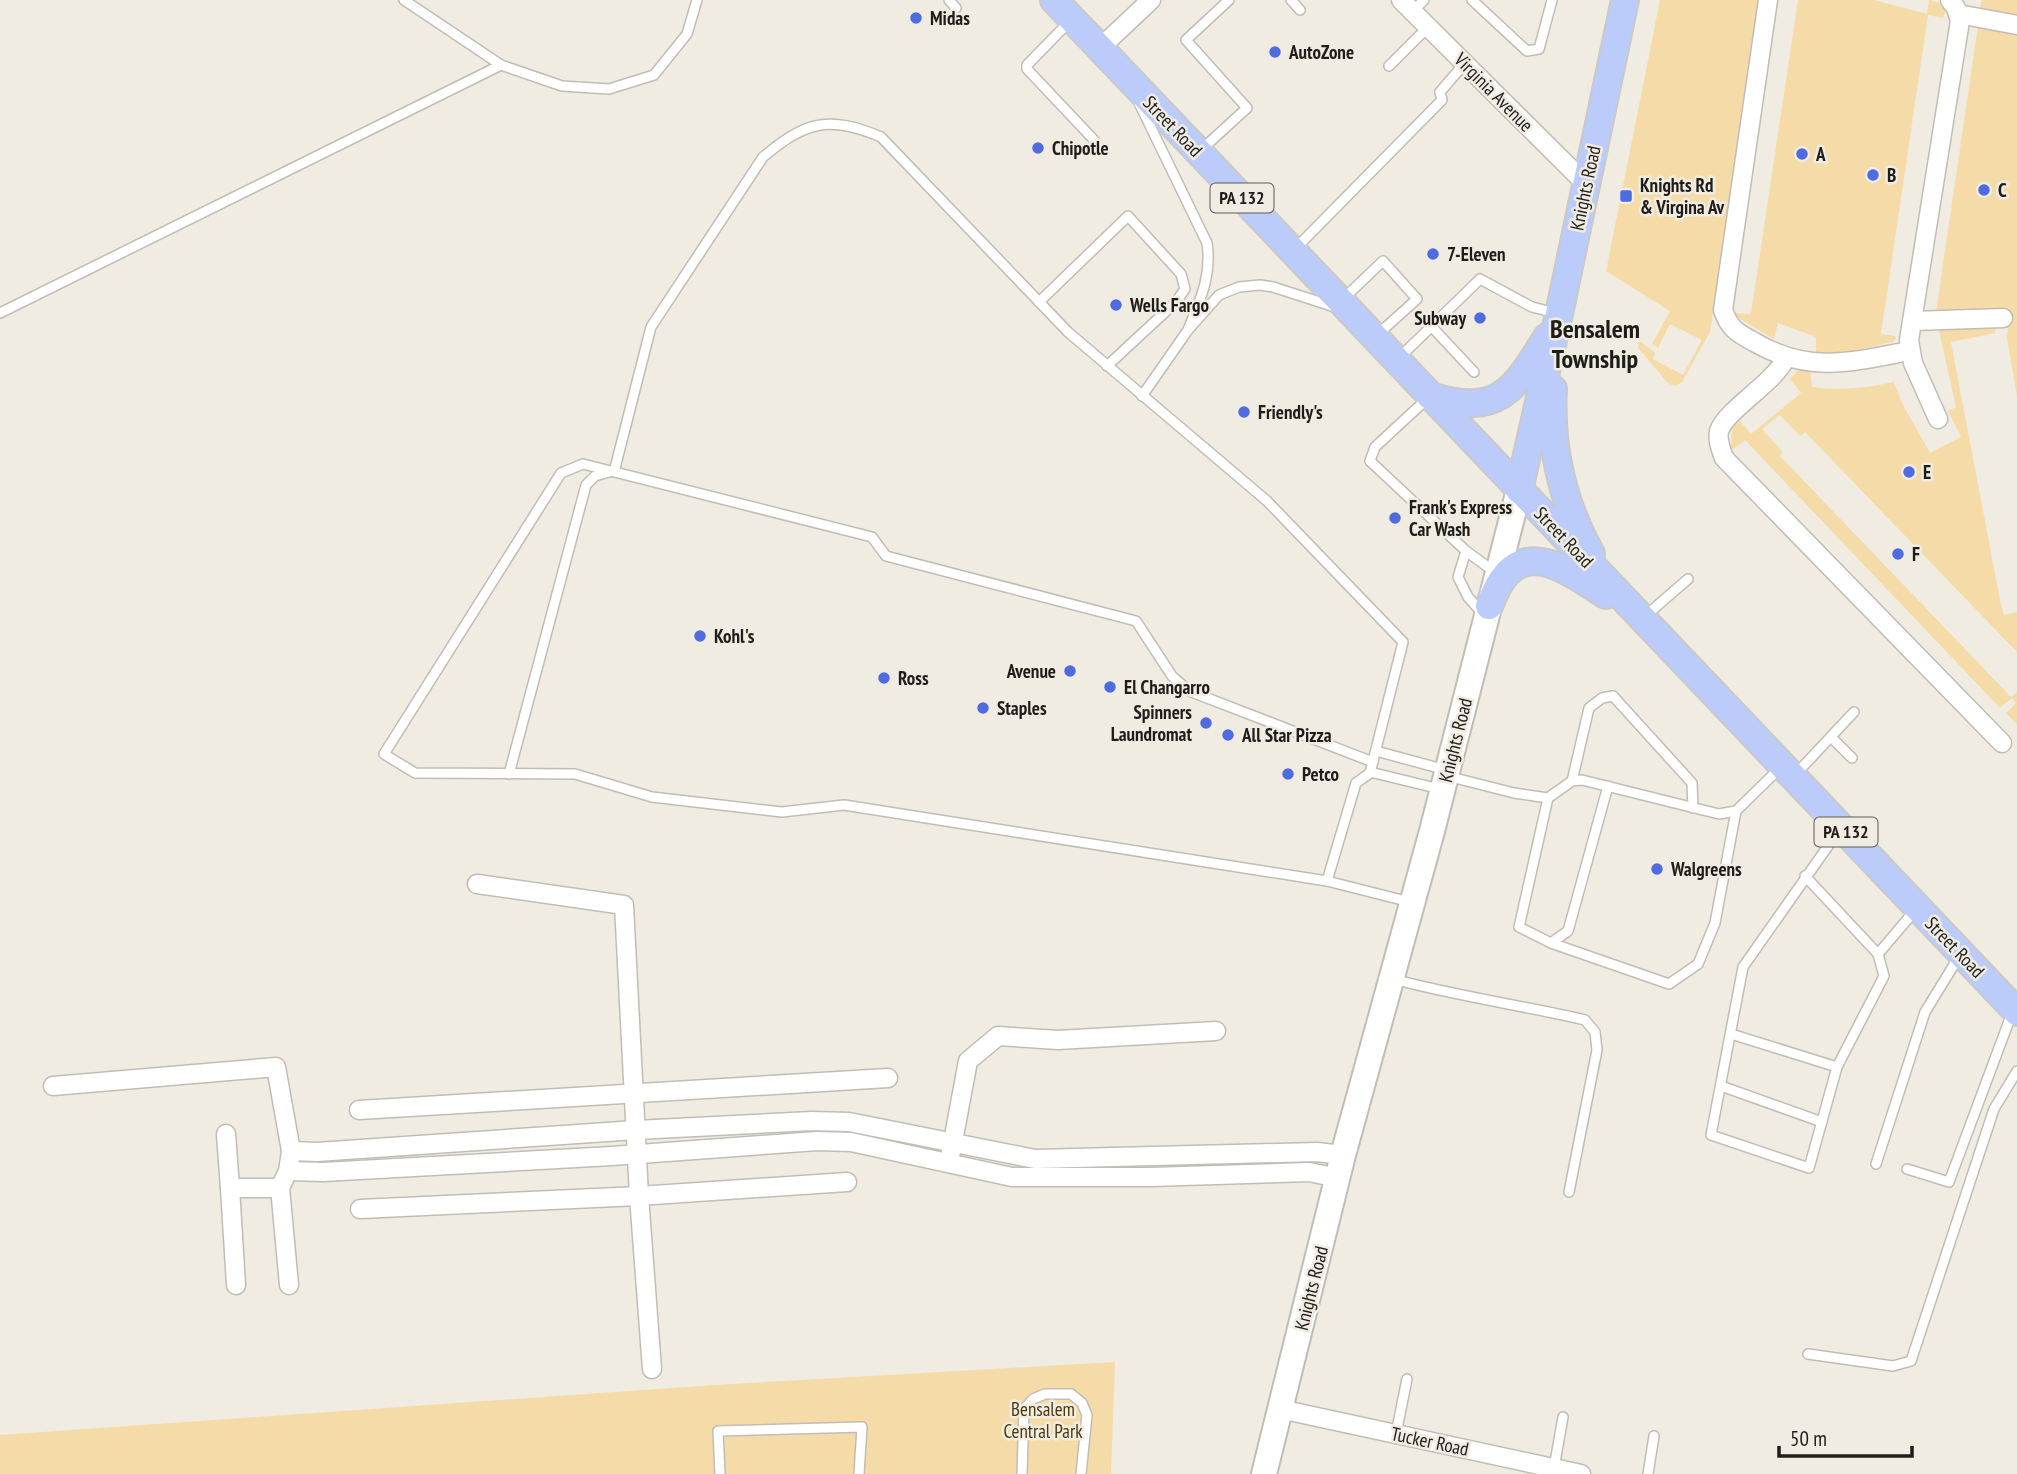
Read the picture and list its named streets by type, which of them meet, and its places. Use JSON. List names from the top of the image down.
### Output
{
  "streets": {
    "main road": ["Street Road", "Knights Road", "PA 132"],
    "street": ["Virginia Avenue", "Tucker Road"]
  },
  "crossings": [
    ["Virginia Avenue", "Knights Road"],
    ["Street Road", "Knights Road"],
    ["Knights Road", "Tucker Road"]
  ],
  "districts": ["Bensalem Township"],
  "parks": ["Bensalem Central Park"],
  "places": {
    "other": [
      "Midas",
      "AutoZone",
      "Chipotle",
      "A",
      "B",
      "C",
      "7-Eleven",
      "Wells Fargo",
      "Subway",
      "Friendly's",
      "E",
      "Frank's Express Car Wash",
      "F",
      "Kohl's",
      "Avenue",
      "Ross",
      "El Changarro",
      "Staples",
      "Spinners Laundromat",
      "All Star Pizza",
      "Petco",
      "Walgreens"
    ],
    "transit": ["Knights Rd & Virgina Av"]
  },
  "scale_bar": "50 m"
}
